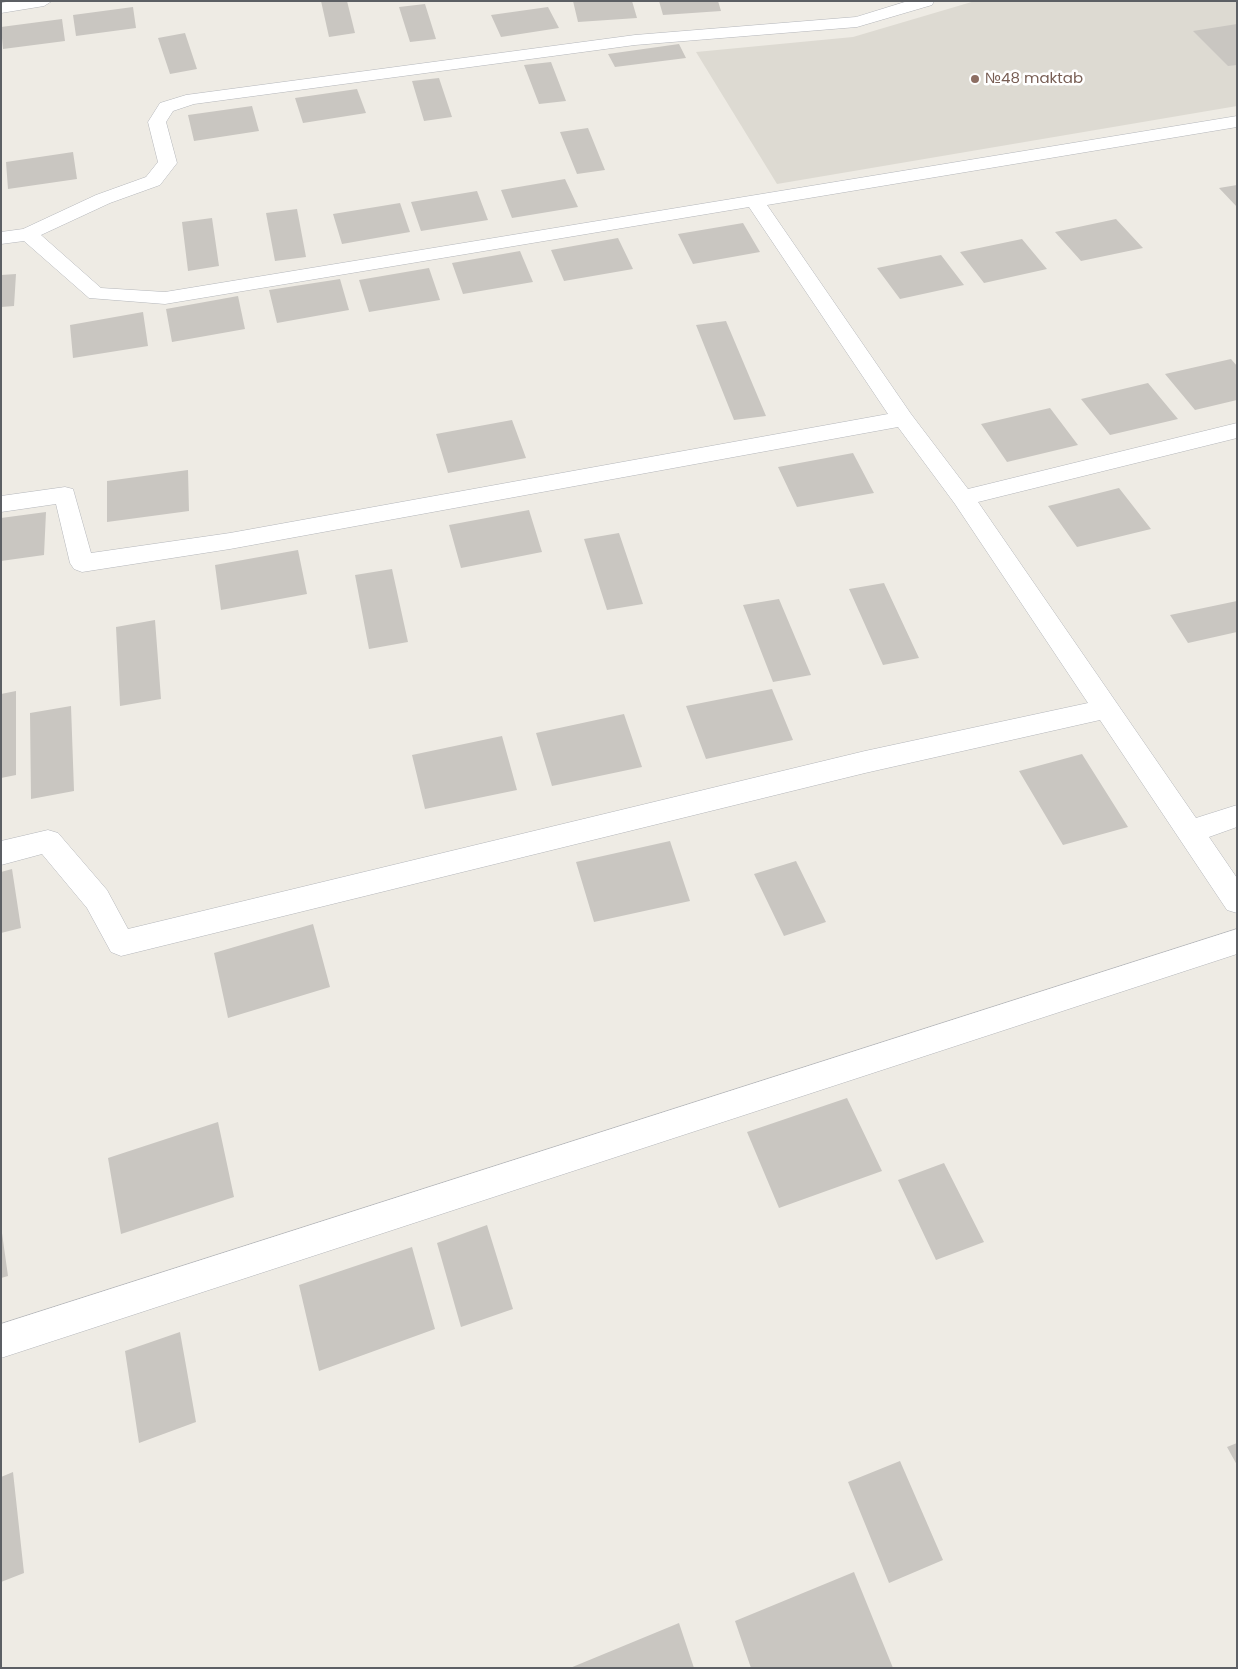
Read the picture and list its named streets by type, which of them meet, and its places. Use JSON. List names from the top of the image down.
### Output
{
  "places": ["№48 maktab"]
}
